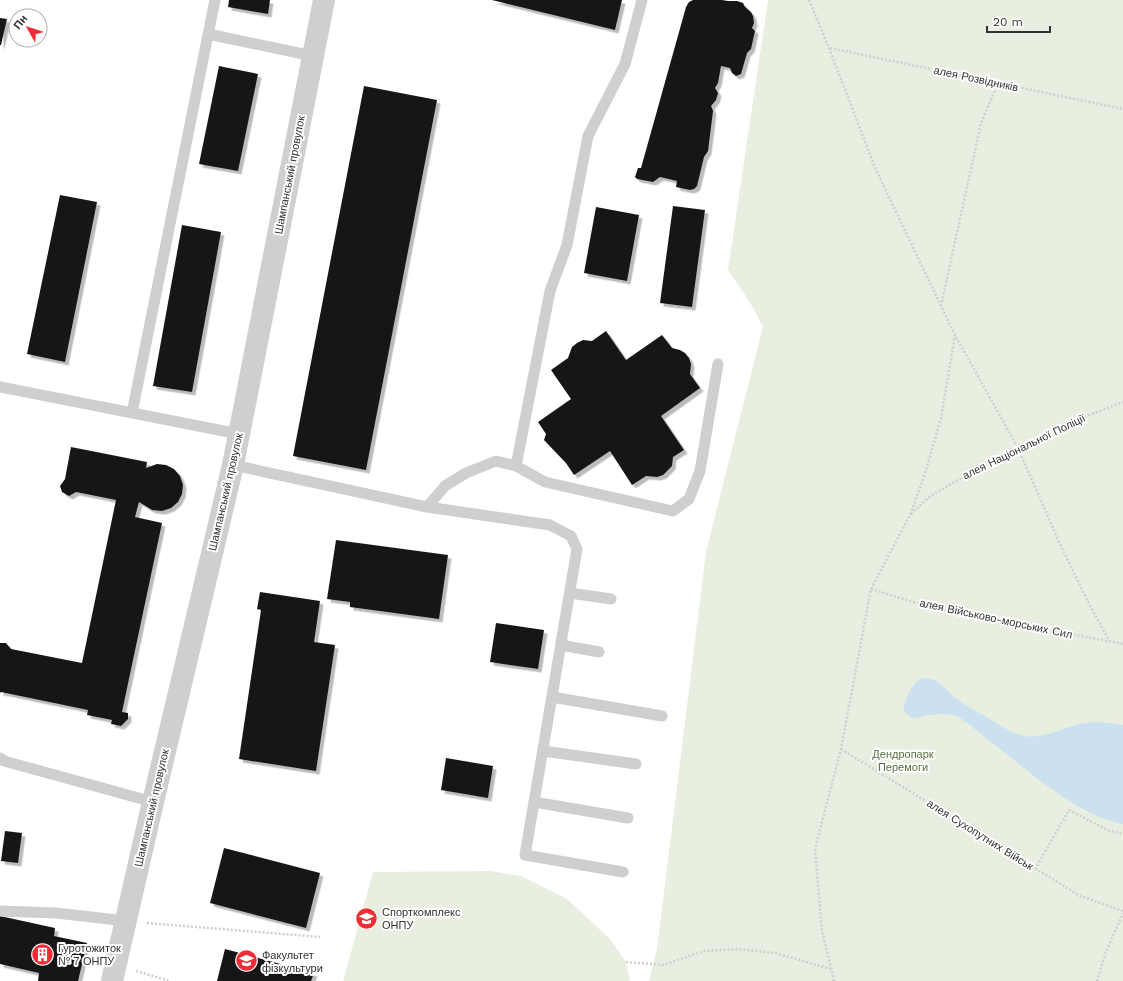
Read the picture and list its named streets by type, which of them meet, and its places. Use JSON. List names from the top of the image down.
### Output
{
  "streets": {
    "street": ["Шампанський провулок"],
    "path": [
      "алея Розвідників",
      "алея Національної Поліції",
      "алея Військово-морських Сил",
      "алея Сухопутних Військ"
    ]
  },
  "parks": ["Дендропарк Перемоги"],
  "places": {
    "school or university": ["Спорткомплекс ОНПУ", "Факультет фізкультури"],
    "building": ["Гуротожиток № 7 ОНПУ"]
  },
  "scale_bar": "20 m",
  "north": "top left"
}
